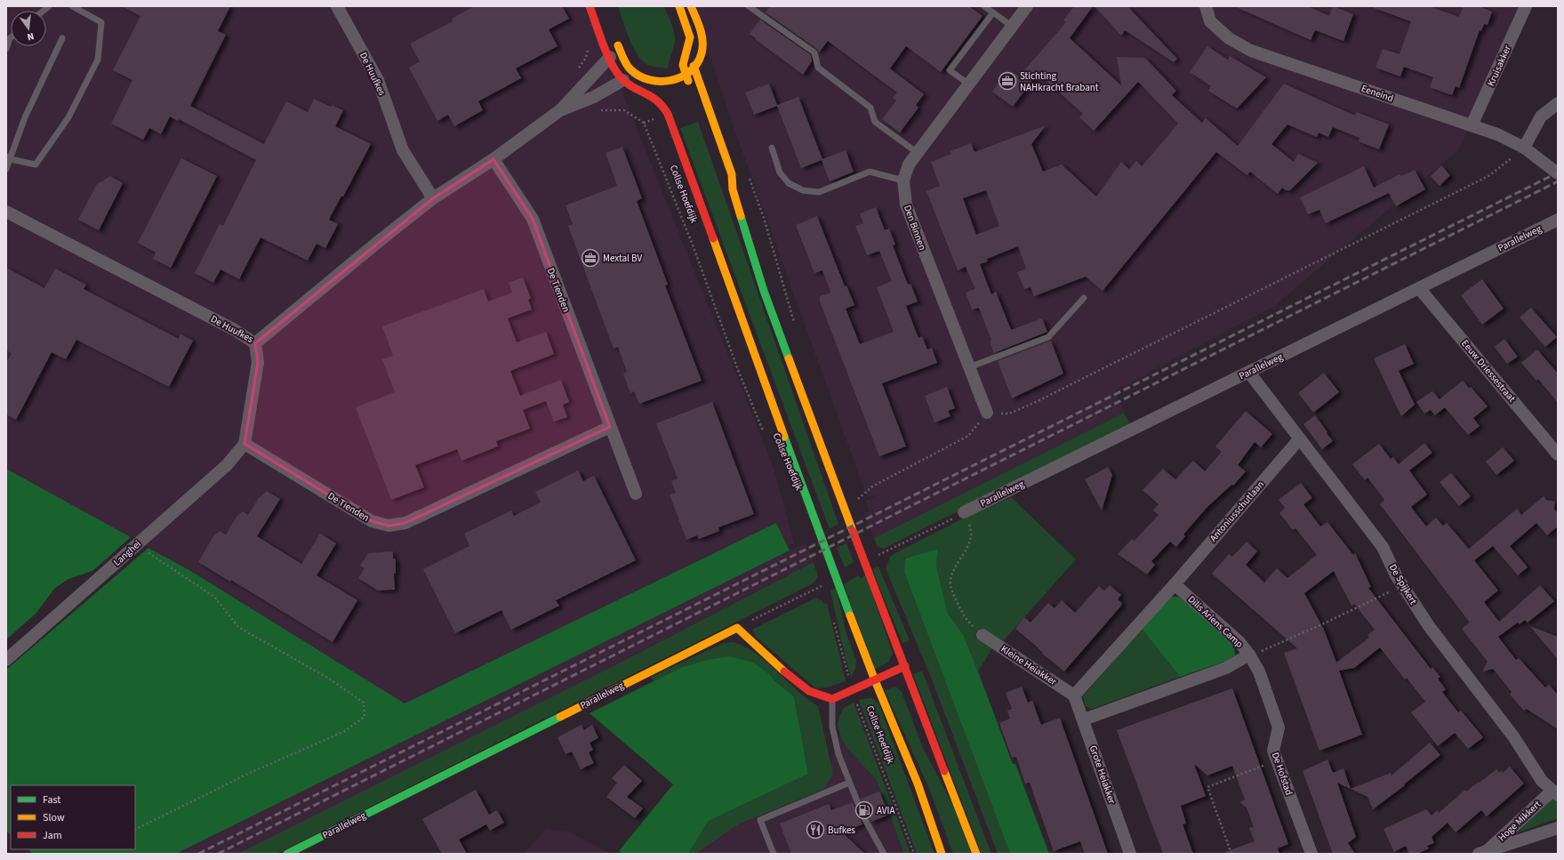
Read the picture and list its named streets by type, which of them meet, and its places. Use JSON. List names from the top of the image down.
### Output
{
  "streets": {
    "main road": ["Collse Hoefdijk", "Parallelweg"],
    "street": [
      "Kruisakker",
      "De Huufkes",
      "Eeneind",
      "Den Binnen",
      "De Tienden",
      "Eeuw Driessestraat",
      "Antoniusschutlaan",
      "Langhei",
      "De Spijkert",
      "Dilis Ariens Camp",
      "Kleine Heiakker",
      "De Hofstad",
      "Grote Heiakker",
      "Hoge Mikkert"
    ]
  },
  "crossings": [
    ["Kruisakker", "Eeneind"],
    ["De Huufkes", "Collse Hoefdijk"],
    ["De Huufkes", "De Tienden"],
    ["Parallelweg", "Eeuw Driessestraat"],
    ["Parallelweg", "De Spijkert"],
    ["De Tienden", "Langhei"],
    ["Antoniusschutlaan", "De Spijkert"],
    ["Antoniusschutlaan", "Dilis Ariens Camp"],
    ["De Spijkert", "Hoge Mikkert"],
    ["Dilis Ariens Camp", "De Hofstad"],
    ["Dilis Ariens Camp", "Grote Heiakker"],
    ["Kleine Heiakker", "Grote Heiakker"]
  ],
  "places": {
    "office": ["Stichting NAHkracht Brabant", "Mextal BV"],
    "fuel station": ["AVIA"],
    "restaurant": ["Bufkes"]
  },
  "legend": ["Fast", "Slow", "Jam"],
  "north": "bottom"
}
